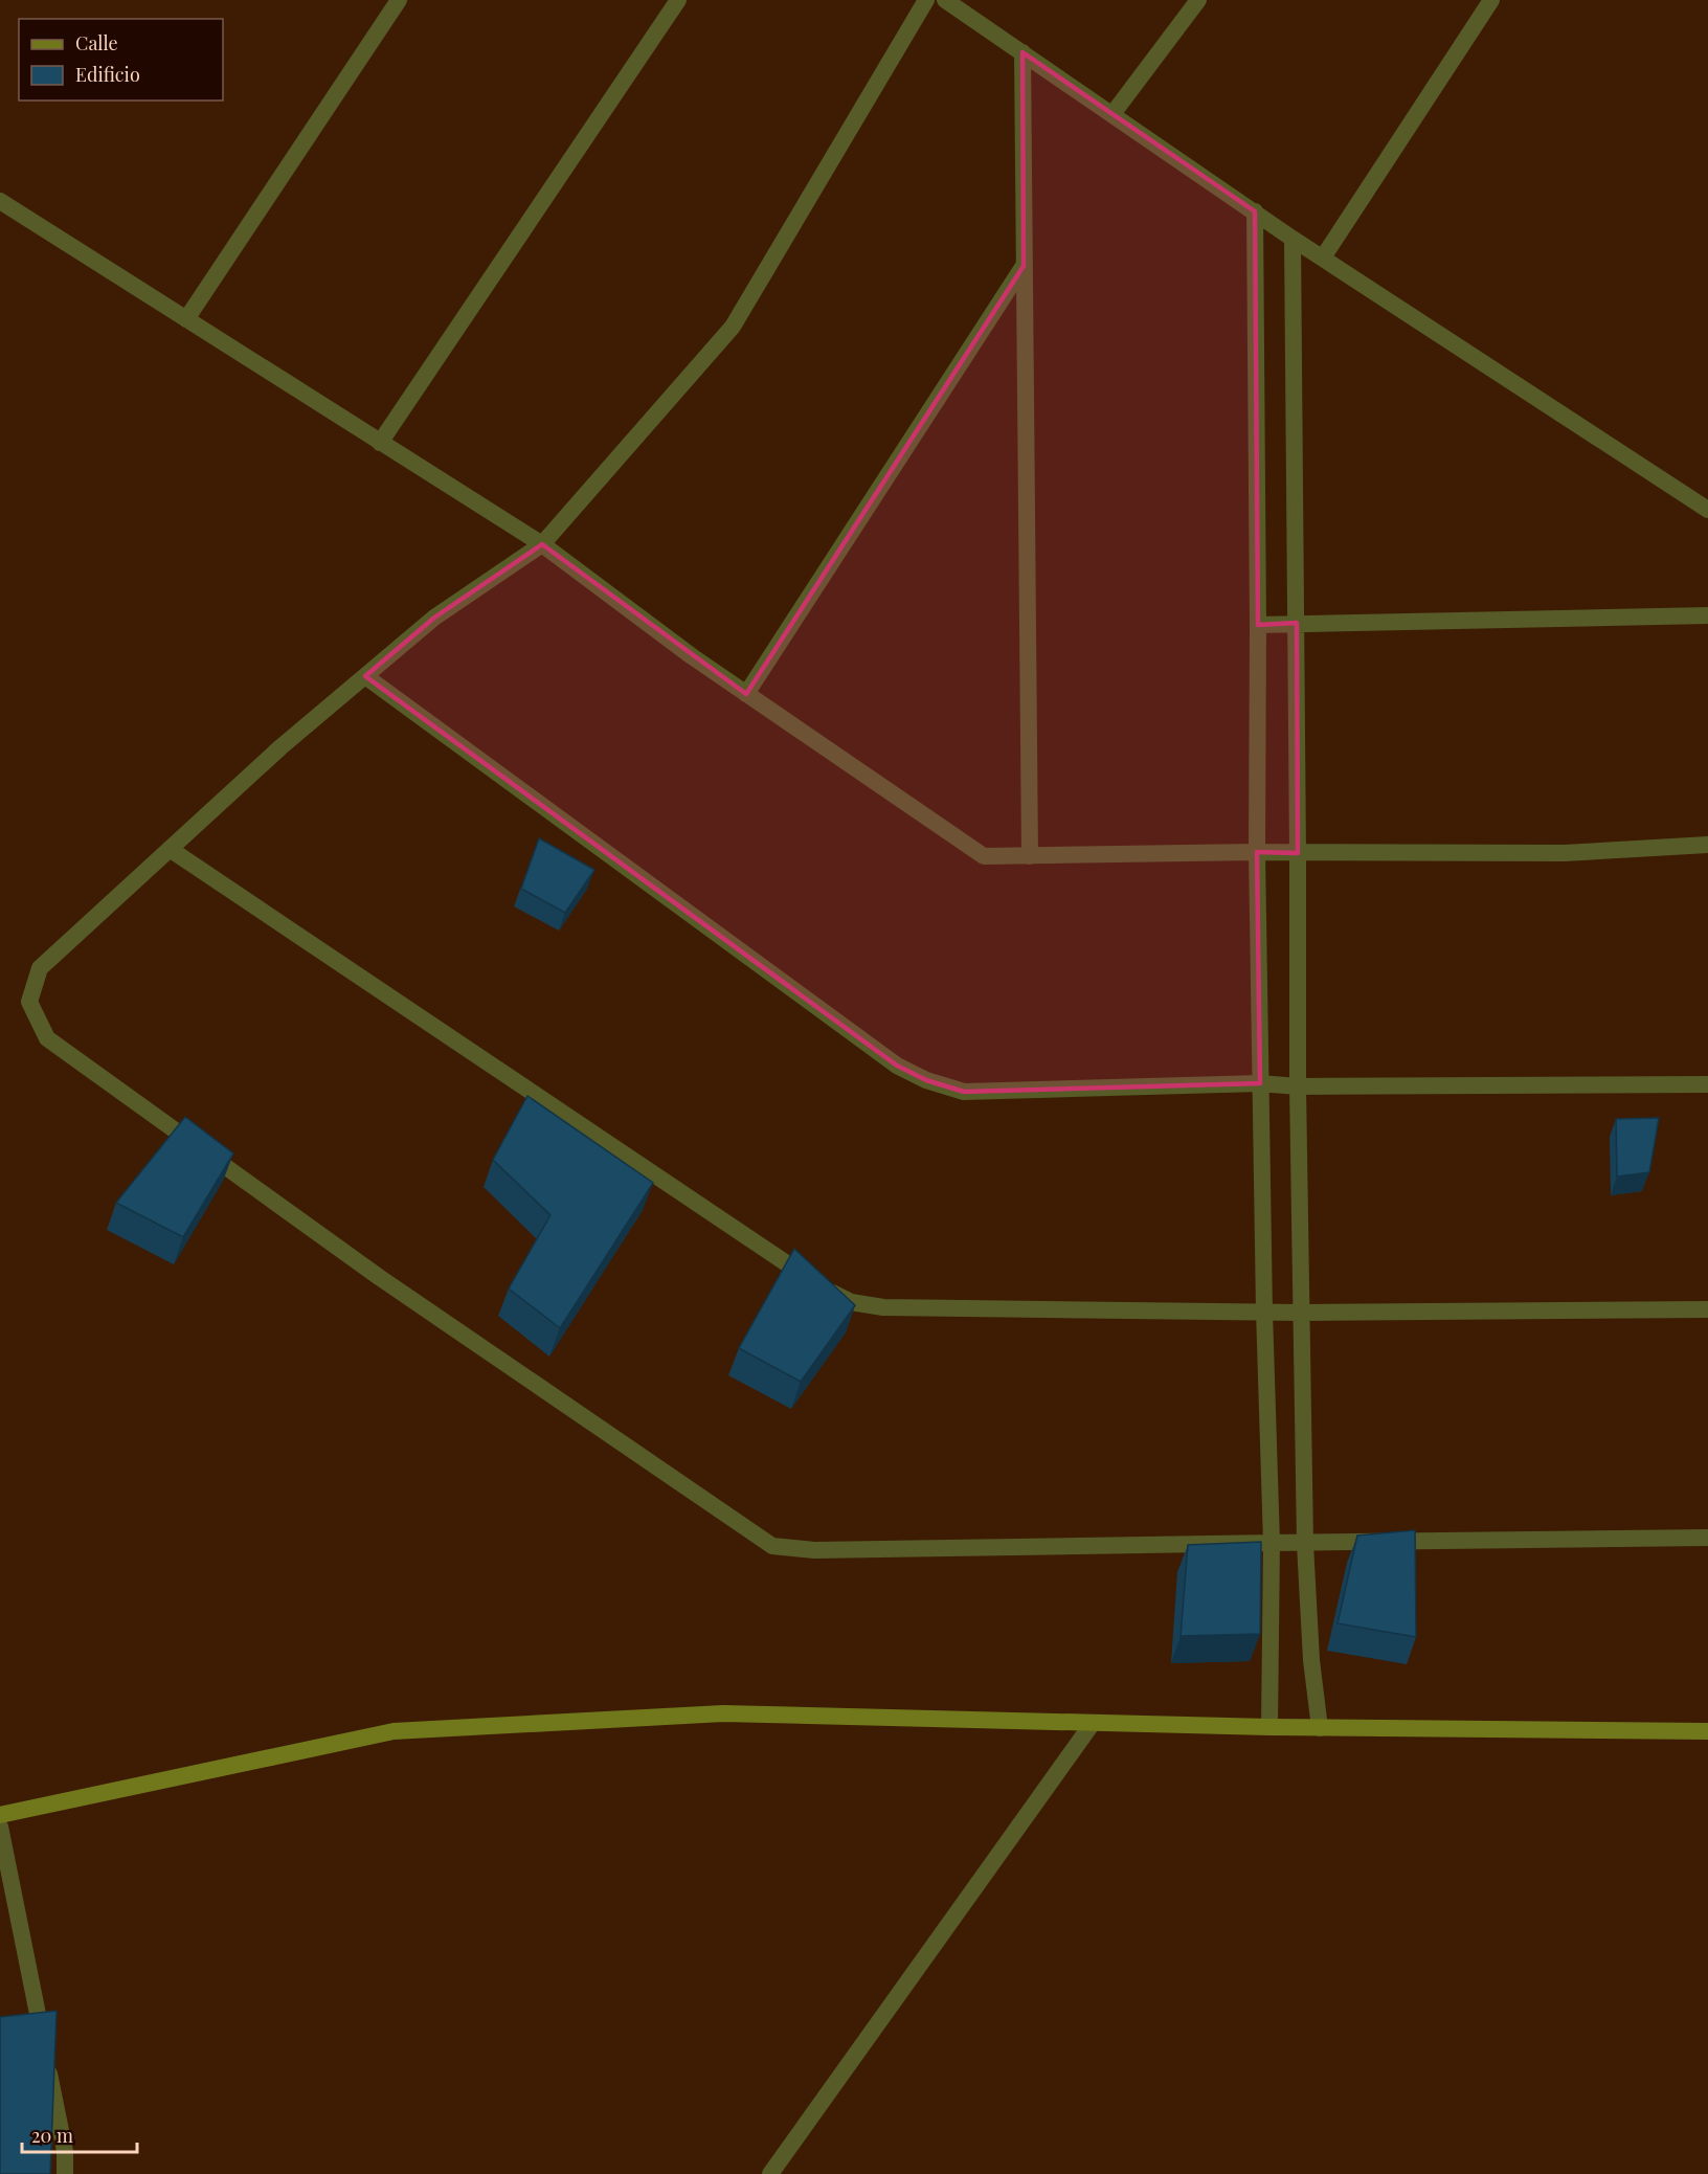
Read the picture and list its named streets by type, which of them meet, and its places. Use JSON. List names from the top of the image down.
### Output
{
  "legend": ["Calle", "Edificio"],
  "scale_bar": "20 m"
}
